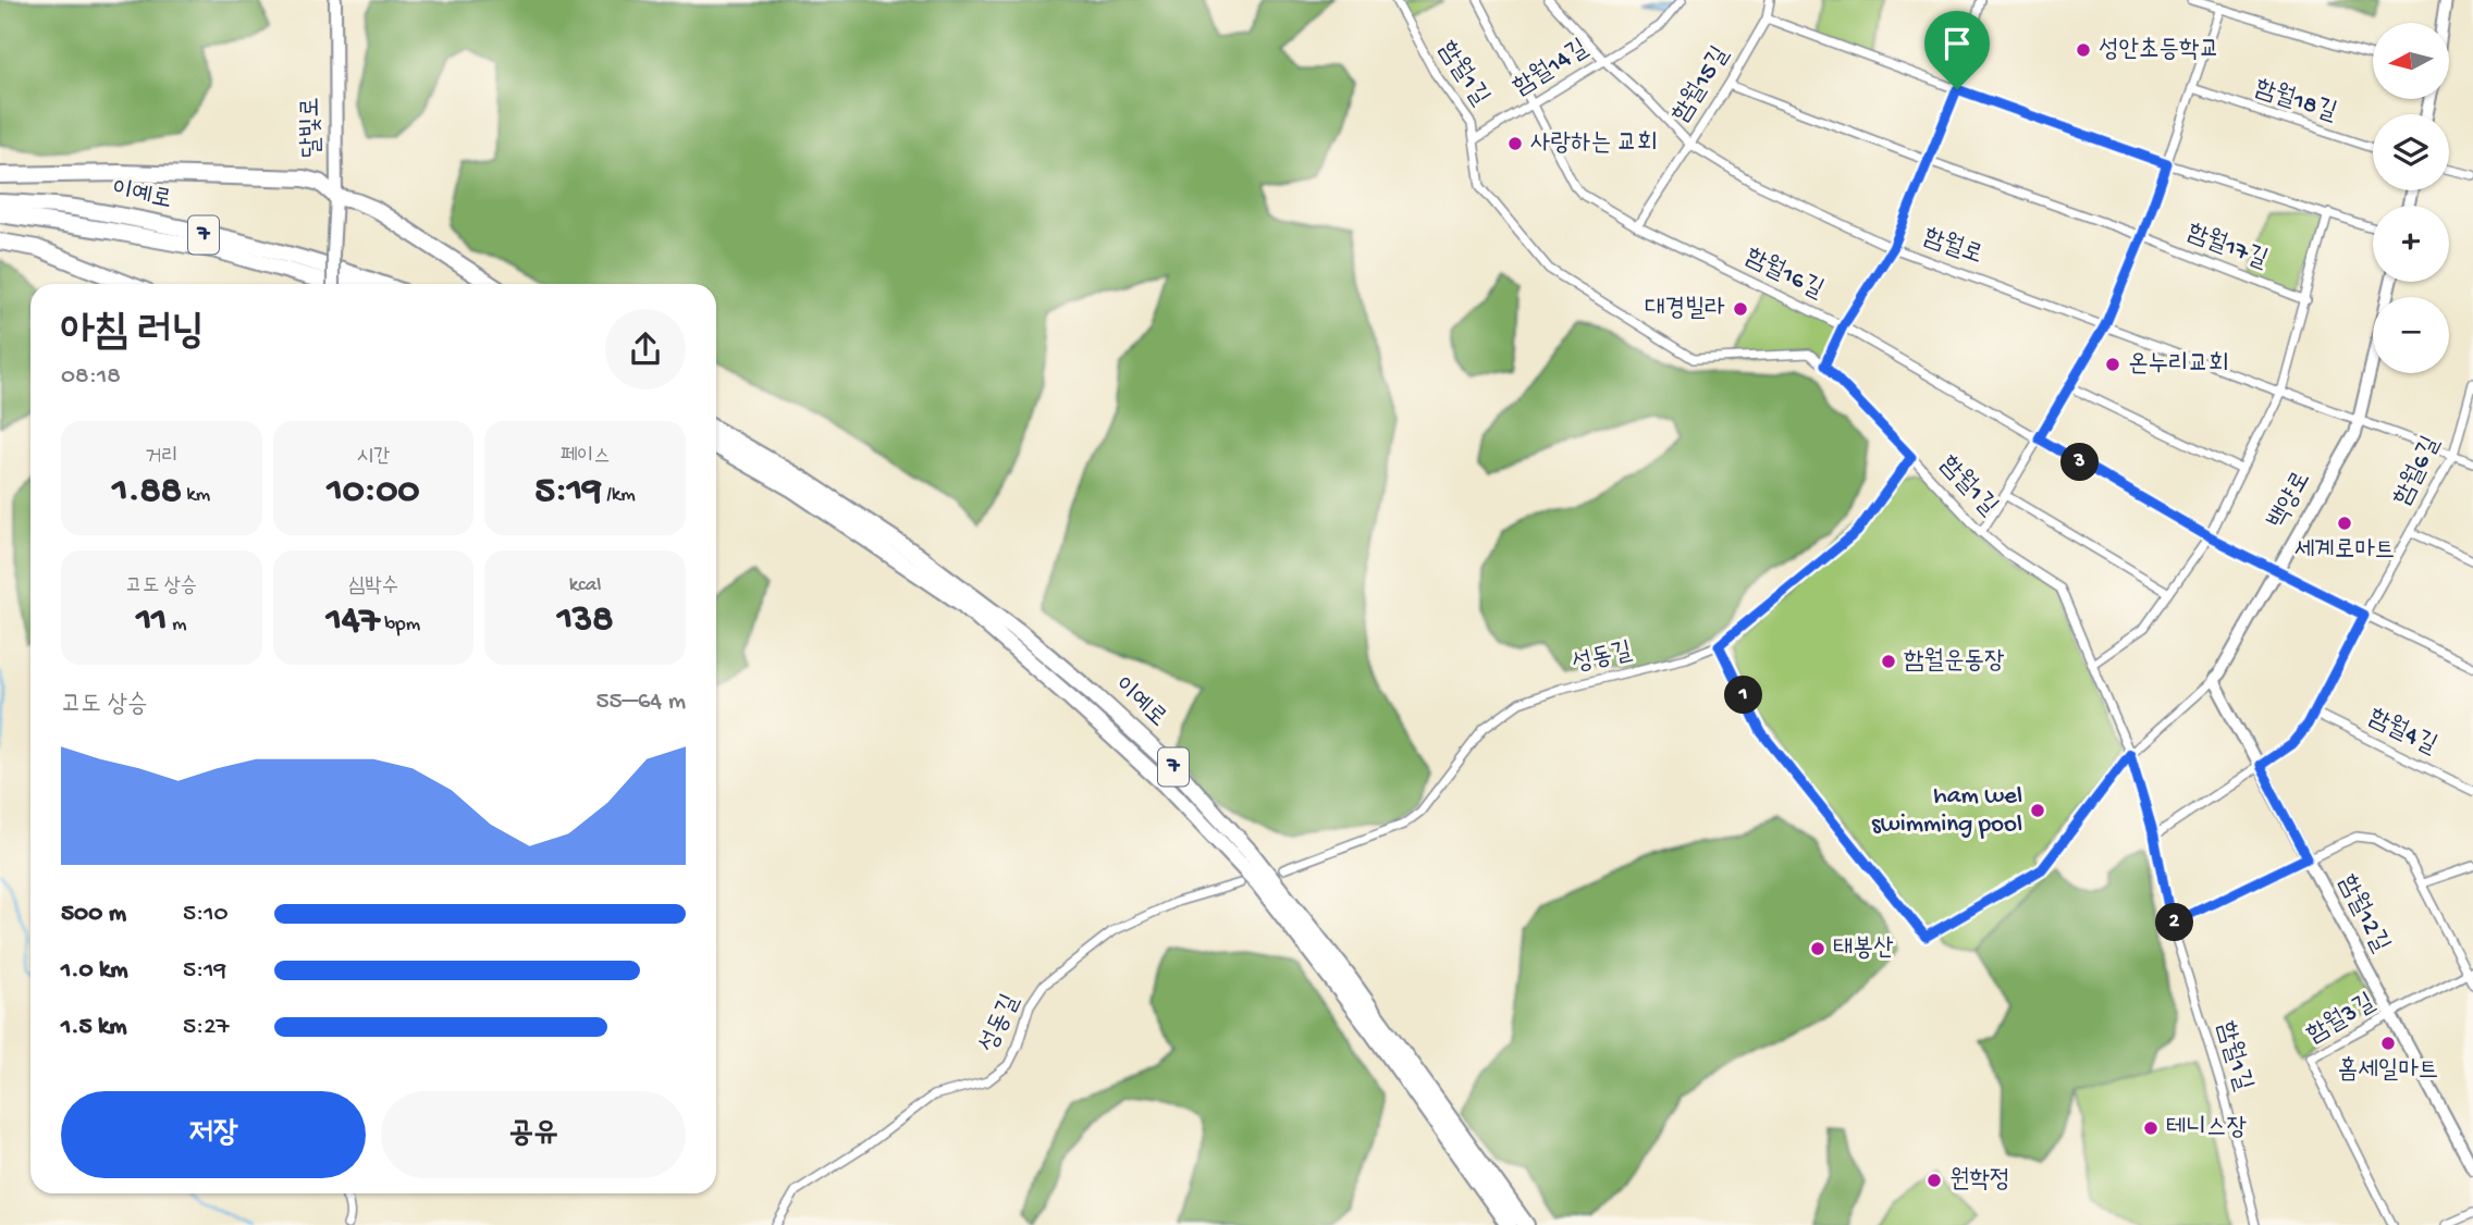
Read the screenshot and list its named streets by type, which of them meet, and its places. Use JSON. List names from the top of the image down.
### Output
{
  "streets": {
    "highway": ["이예로", "7"],
    "street": [
      "함월14길",
      "함월1길",
      "함월15길",
      "함월18길",
      "달빛로",
      "함월로",
      "함월17길",
      "함월16길",
      "함월6길",
      "백양로",
      "성동길",
      "함월4길",
      "함월12길",
      "함월3길"
    ]
  },
  "crossings": [
    ["함월14길", "함월1길"],
    ["함월14길", "함월로"],
    ["함월14길", "함월16길"],
    ["함월1길", "함월6길"],
    ["함월1길", "백양로"],
    ["함월1길", "성동길"],
    ["함월15길", "함월로"],
    ["함월15길", "함월17길"],
    ["함월15길", "함월16길"],
    ["함월로", "함월6길"],
    ["함월로", "백양로"],
    ["함월16길", "함월6길"],
    ["함월16길", "백양로"],
    ["함월6길", "함월4길"],
    ["함월6길", "함월12길"],
    ["백양로", "성동길"],
    ["백양로", "함월12길"],
    ["함월12길", "함월3길"]
  ],
  "places": [
    "성안초등학교",
    "사랑하는 교회",
    "대경빌라",
    "온누리교회",
    "세계로마트",
    "함월운동장",
    "ham wel swimming pool",
    "태봉산",
    "홈세일마트",
    "테니스장",
    "원학정"
  ],
  "north": "left",
  "page": {
    "map_buttons": ["+", "−"],
    "heading": ["아침 러닝", "08:18"],
    "stats": [
      ["거리", "1.88 km"],
      ["시간", "10:00"],
      ["페이스", "5:19 /km"],
      ["고도 상승", "11 m"],
      ["심박수", "147 bpm"],
      ["kcal", "138"]
    ],
    "pins": ["3", "1", "2"],
    "chart": ["고도 상승", "55–64 m"],
    "list": [
      {
        "name": "500 m",
        "note": "5:10"
      },
      {
        "name": "1.0 km",
        "note": "5:19"
      },
      {
        "name": "1.5 km",
        "note": "5:27"
      }
    ],
    "buttons": ["저장", "공유"]
  }
}
